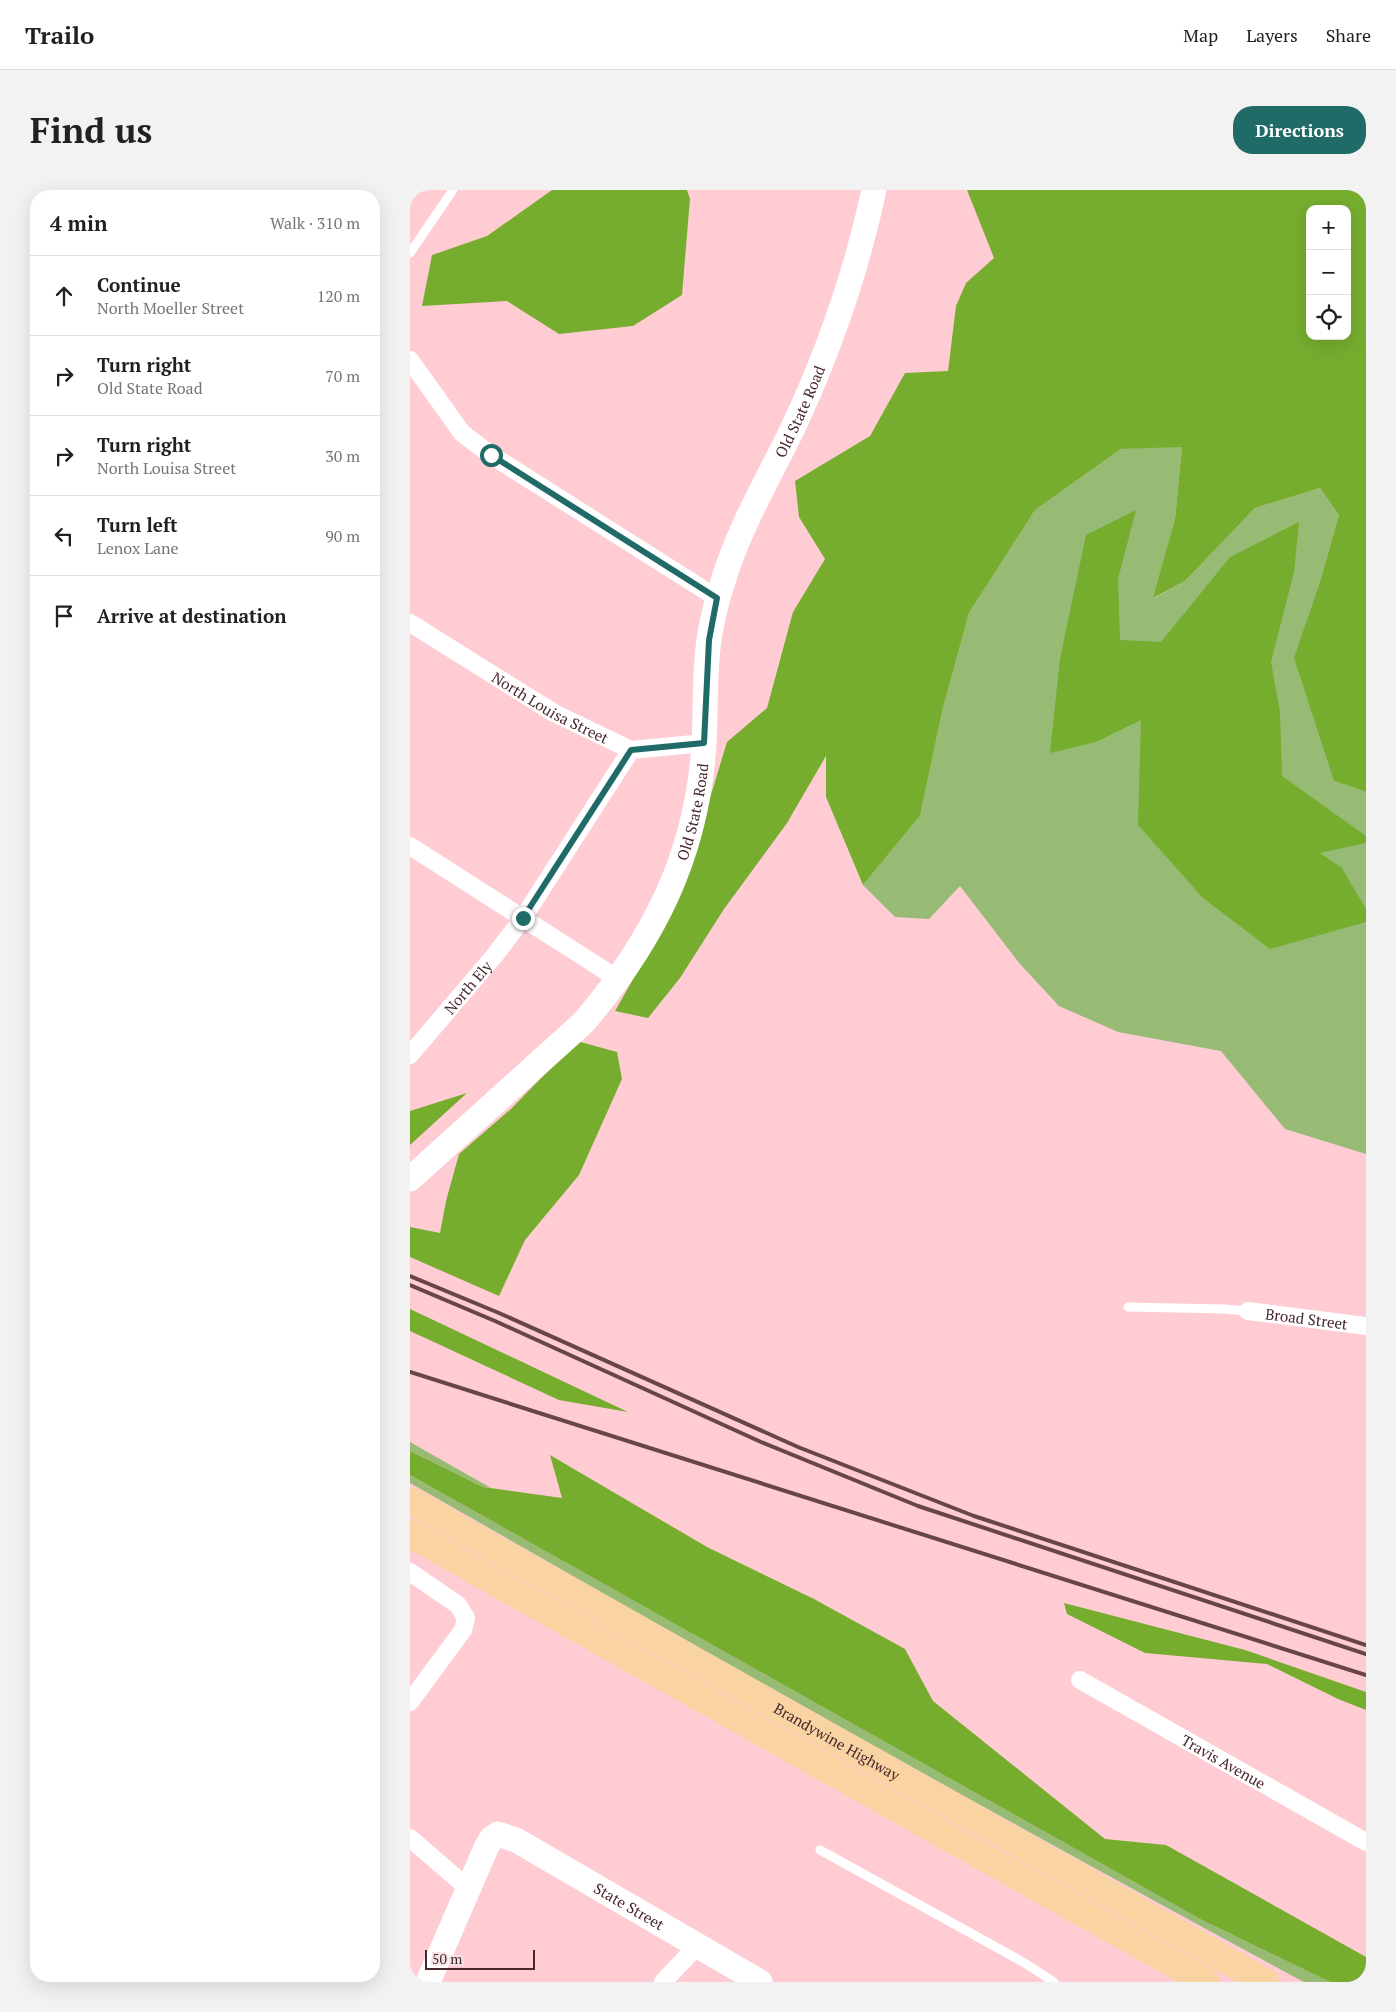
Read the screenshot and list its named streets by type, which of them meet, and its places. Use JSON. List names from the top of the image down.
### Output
{
  "streets": {
    "main road": ["Brandywine Highway"],
    "street": [
      "Old State Road",
      "North Louisa Street",
      "North Ely",
      "Broad Street",
      "Travis Avenue",
      "State Street"
    ]
  },
  "crossings": [
    ["North Louisa Street", "North Ely"]
  ],
  "scale_bar": "50 m",
  "page": {
    "header": "Trailo",
    "nav": ["Map", "Layers", "Share"],
    "buttons": "Directions",
    "title": "Find us",
    "heading": ["4 min", "Walk · 310 m"],
    "map_buttons": ["+", "−"],
    "list": [
      ["Continue", "North Moeller Street", "120 m"],
      ["Turn right", "Old State Road", "70 m"],
      ["Turn right", "North Louisa Street", "30 m"],
      ["Turn left", "Lenox Lane", "90 m"],
      "Arrive at destination"
    ],
    "scale": "50 m"
  }
}
